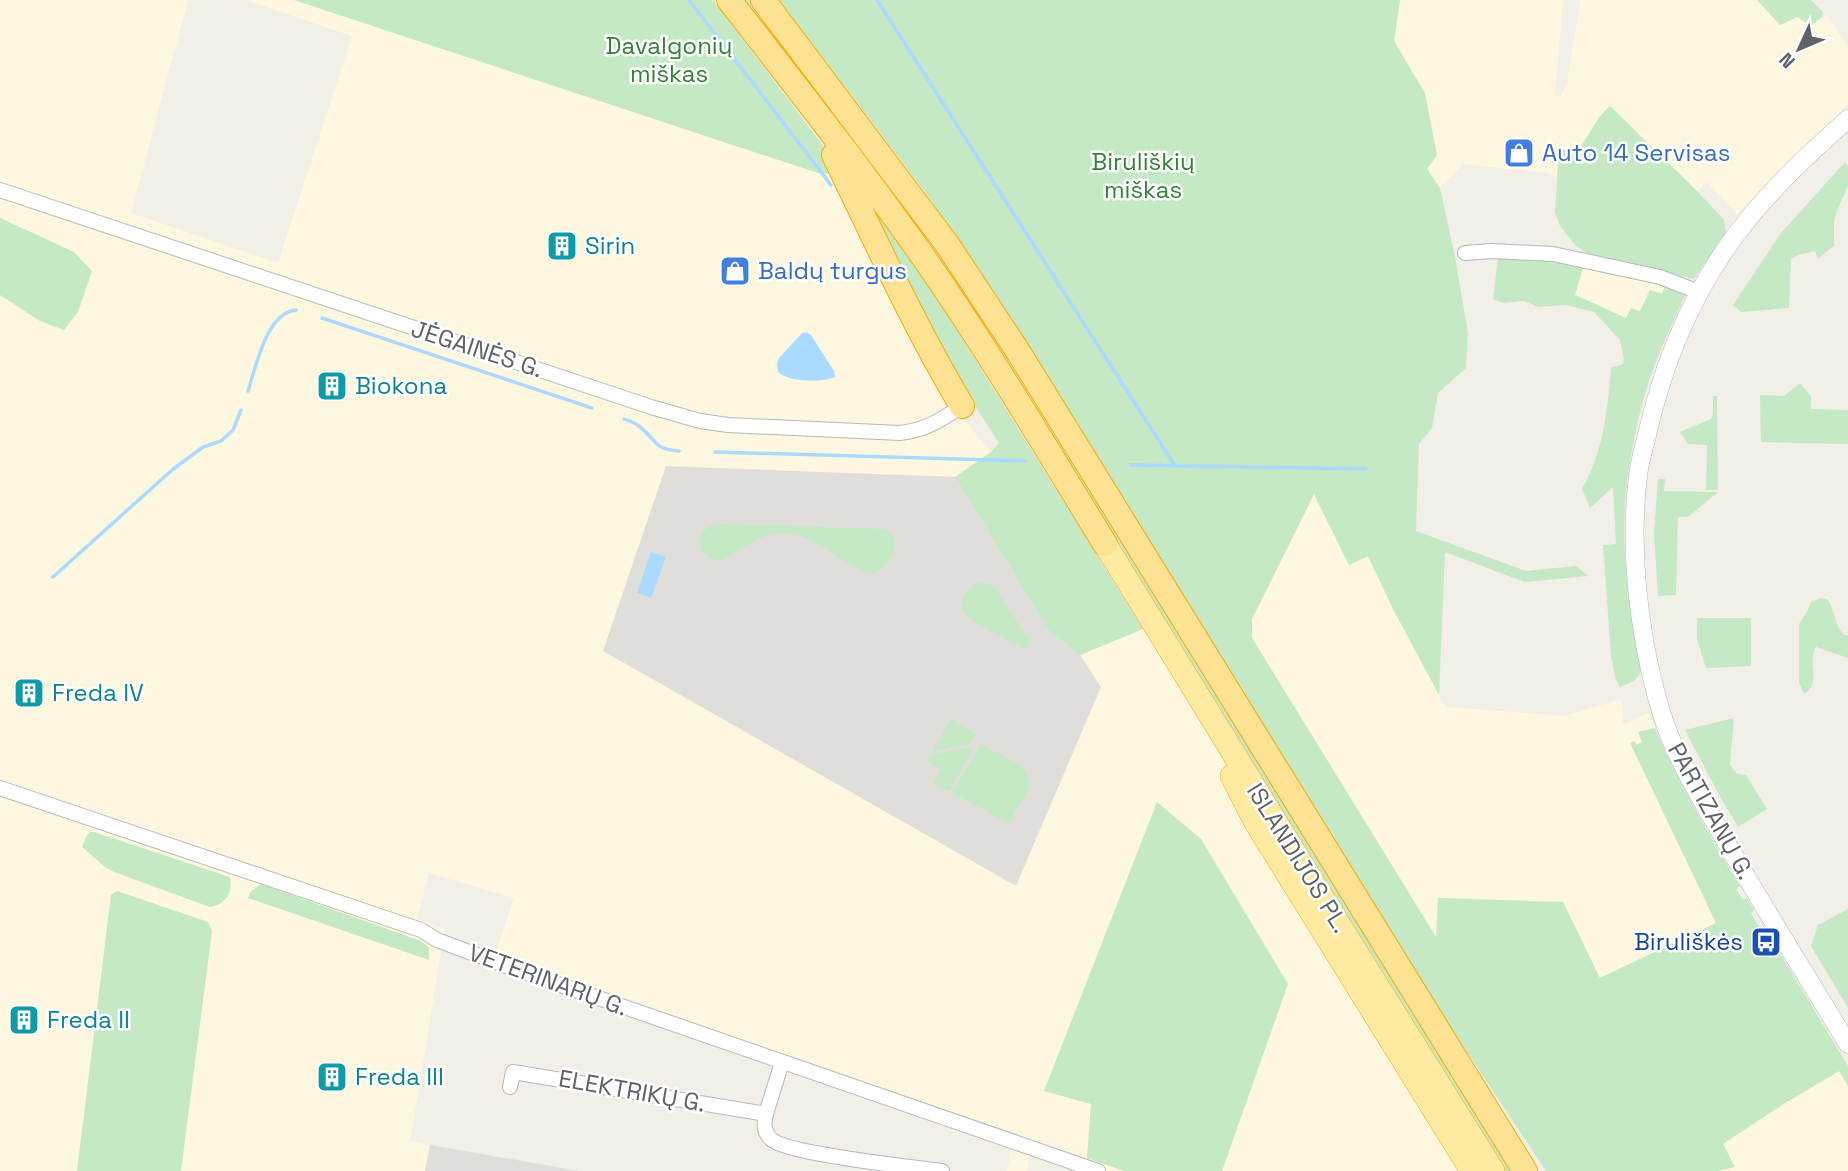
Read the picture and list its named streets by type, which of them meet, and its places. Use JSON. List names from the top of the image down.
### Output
{
  "streets": {
    "highway": ["ISLANDIJOS PL."],
    "street": [
      "JĖGAINĖS G.",
      "PARTIZANŲ G.",
      "VETERINARŲ G.",
      "ELEKTRIKŲ G."
    ]
  },
  "parks": ["Davalgonių miškas", "Biruliškių miškas"],
  "places": {
    "shop": ["Auto 14 Servisas", "Baldų turgus"],
    "building": [
      "Sirin",
      "Biokona",
      "Freda IV",
      "Freda II",
      "Freda III"
    ],
    "bus stop": ["Biruliškės"]
  },
  "north": "bottom left"
}
